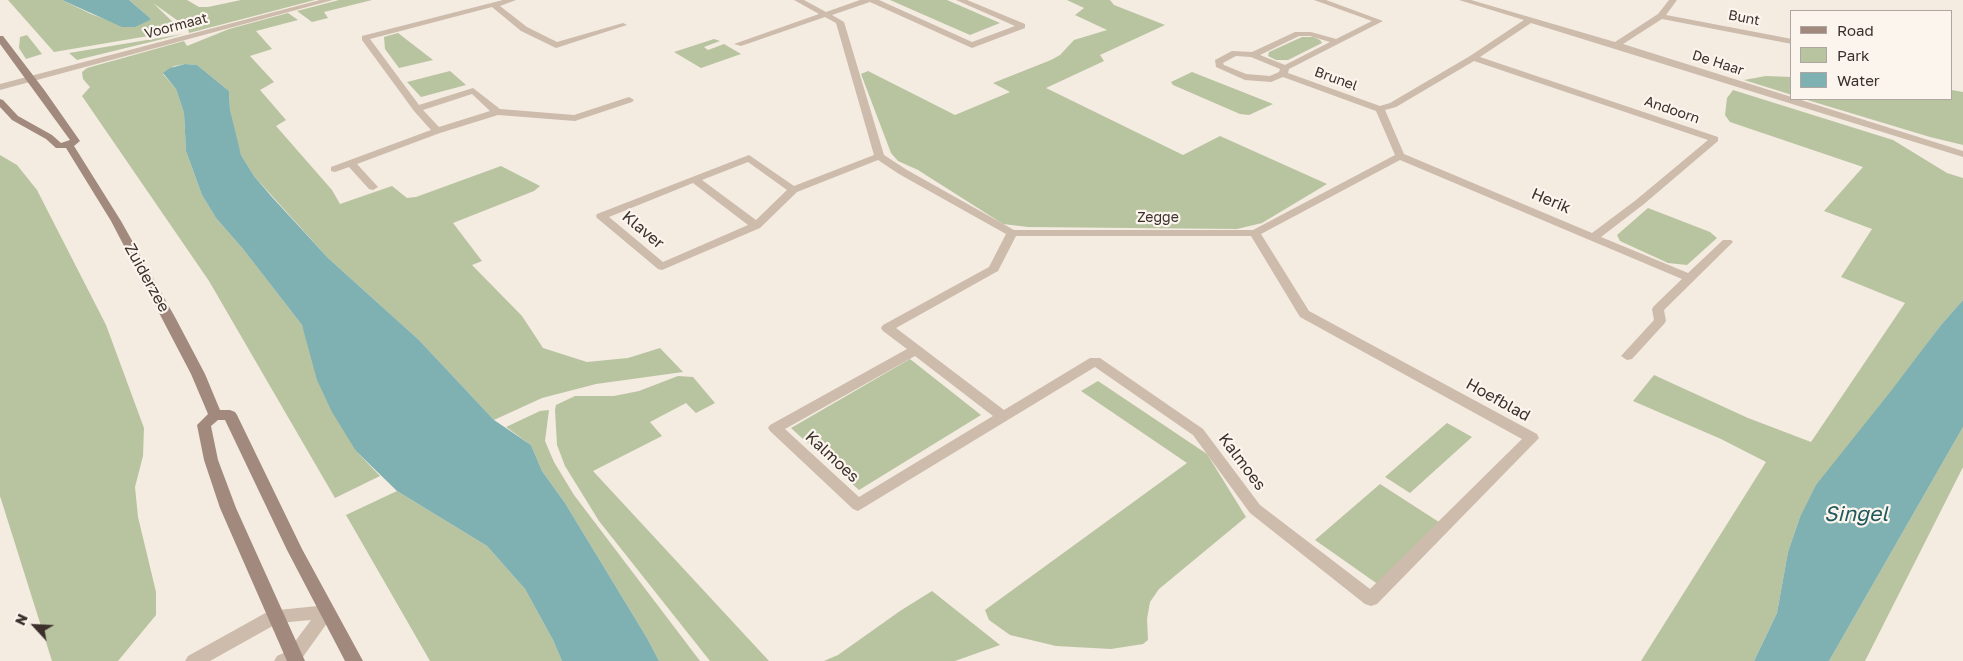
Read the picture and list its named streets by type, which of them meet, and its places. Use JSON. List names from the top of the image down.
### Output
{
  "streets": {
    "street": [
      "Bunt",
      "Voormaat",
      "De Haar",
      "Brunel",
      "Andoorn",
      "Herik",
      "Zegge",
      "Klaver",
      "Zuiderzee",
      "Hoefblad",
      "Kalmoes"
    ]
  },
  "crossings": [
    ["Voormaat", "Zuiderzee"],
    ["Andoorn", "Herik"],
    ["Herik", "Zegge"],
    ["Zegge", "Klaver"],
    ["Zegge", "Hoefblad"],
    ["Hoefblad", "Kalmoes"]
  ],
  "water": ["Singel"],
  "legend": ["Road", "Park", "Water"],
  "north": "top left"
}
